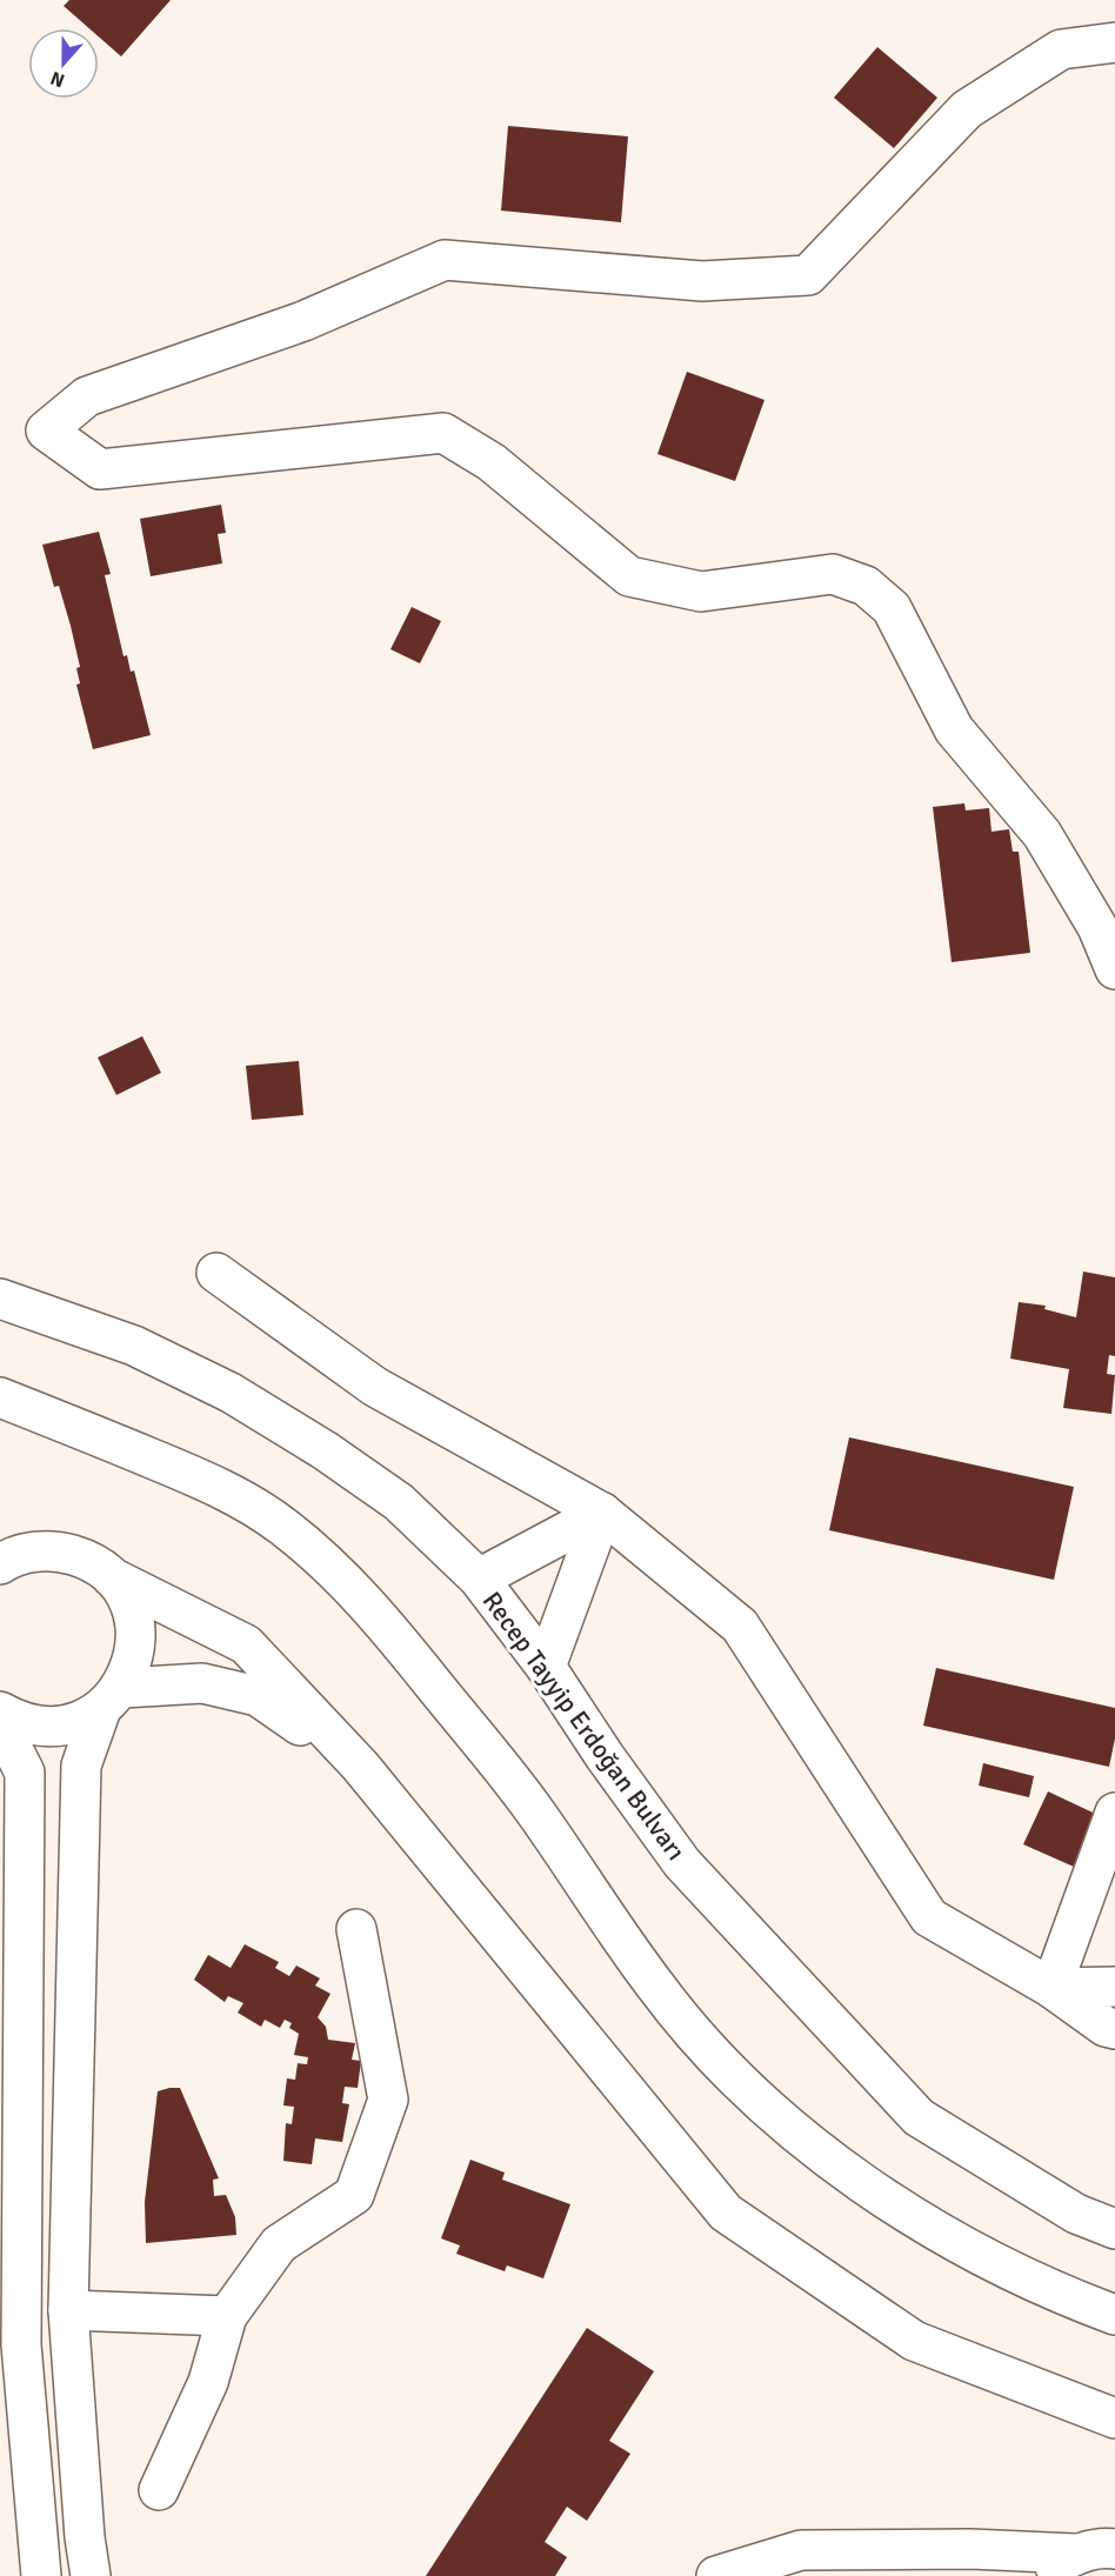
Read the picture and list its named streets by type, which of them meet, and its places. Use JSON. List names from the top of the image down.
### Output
{
  "streets": {
    "street": ["Recep Tayyip Erdoğan Bulvarı"]
  },
  "north": "bottom"
}
